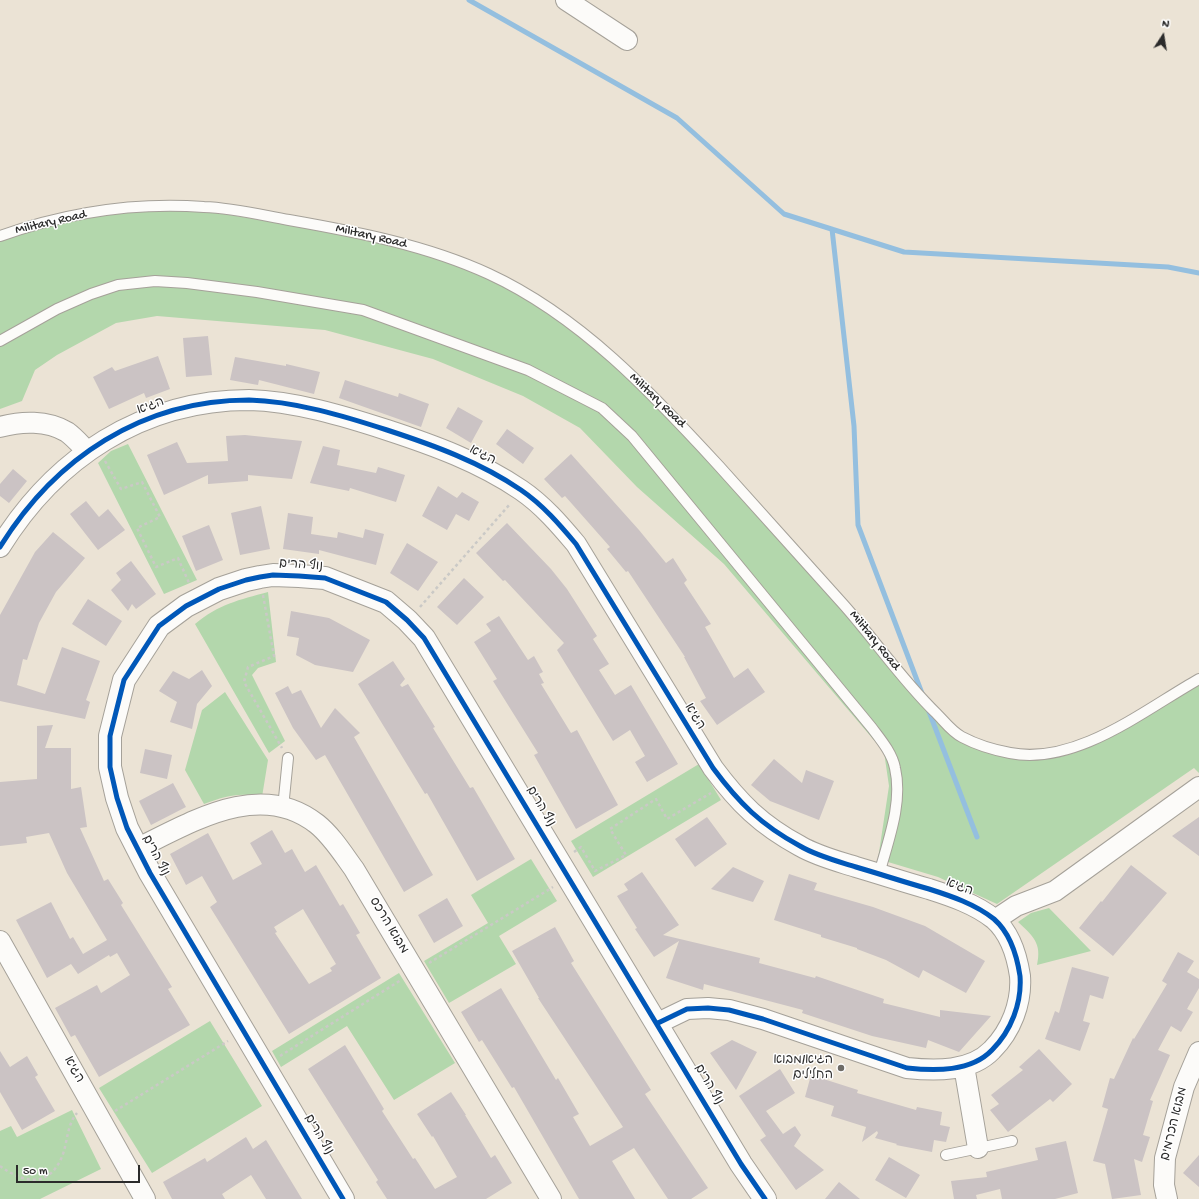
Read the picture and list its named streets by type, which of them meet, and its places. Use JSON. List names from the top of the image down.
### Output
{
  "streets": {
    "street": [
      "הגיא",
      "נוף הרים",
      "מבוא הרכס",
      "מבוא הכרמים"
    ],
    "lane": ["Military Road"]
  },
  "crossings": [
    ["הגיא", "נוף הרים"],
    ["נוף הרים", "מבוא הרכס"]
  ],
  "places": ["הגיא/מבוא החלילים"],
  "scale_bar": "50 m",
  "north": "top"
}
